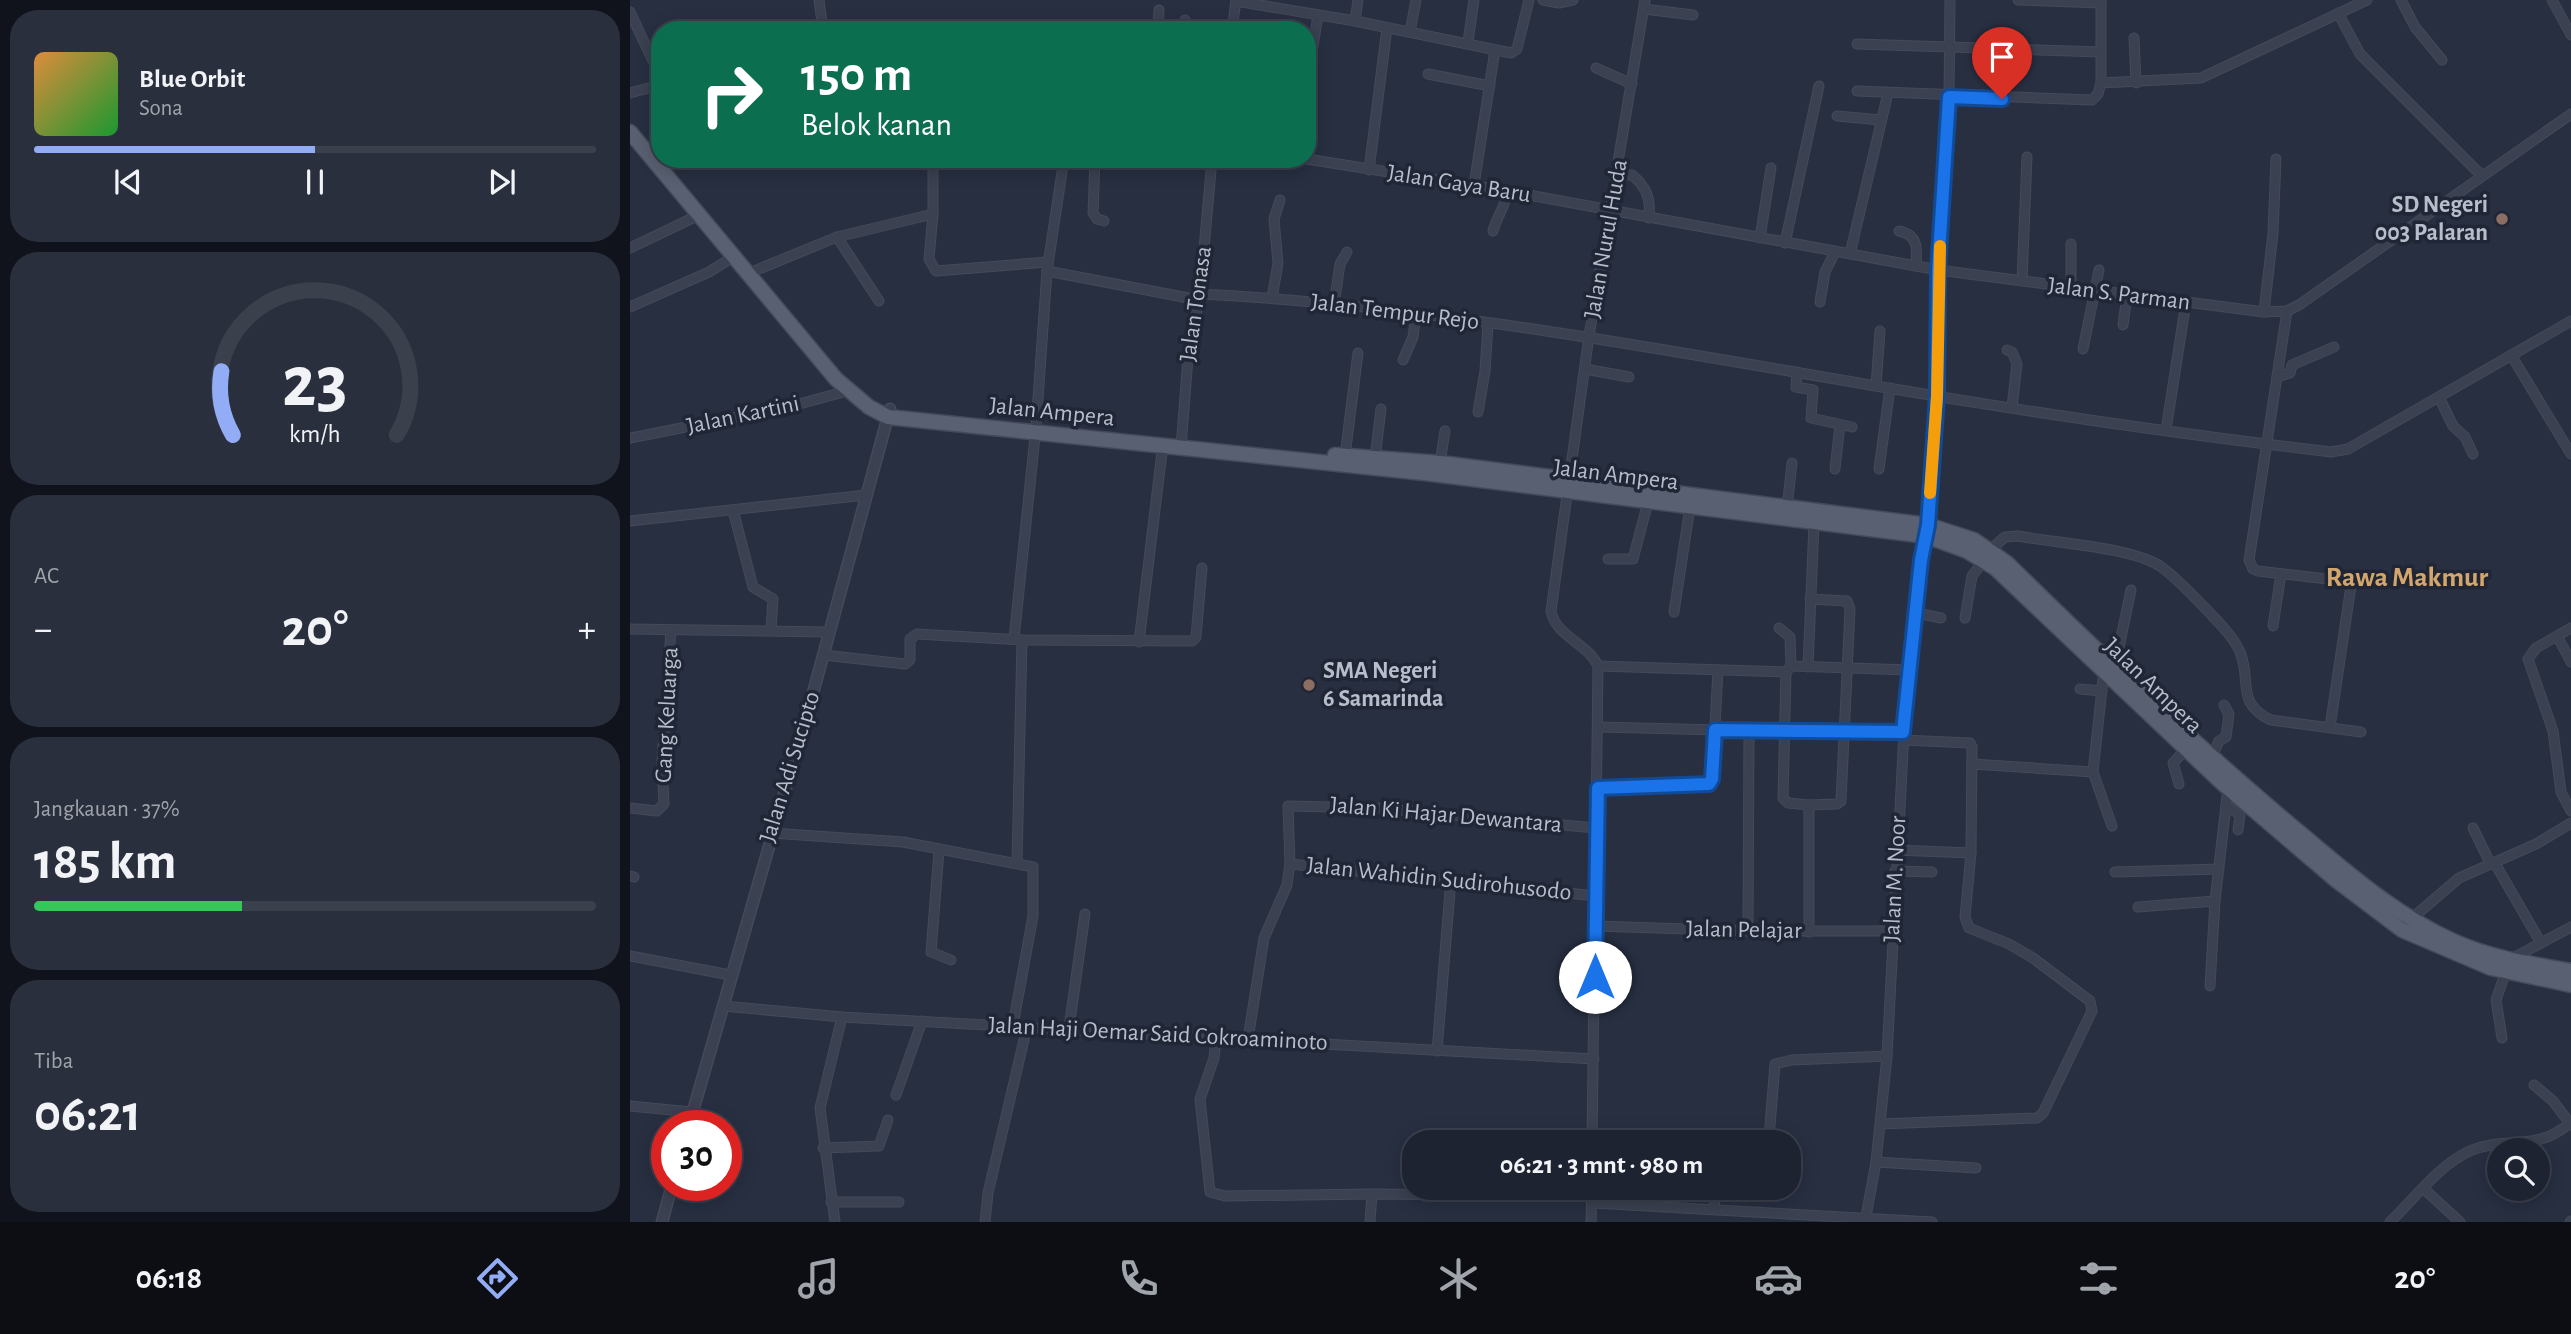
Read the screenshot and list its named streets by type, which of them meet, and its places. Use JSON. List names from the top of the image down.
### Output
{
  "streets": {
    "main road": ["Jalan Ampera"],
    "street": [
      "Jalan Gaya Baru",
      "Jalan Nurul Huda",
      "Jalan S. Parman",
      "Jalan Tonasa",
      "Jalan Tempur Rejo",
      "Jalan Kartini",
      "Gang Keluarga",
      "Jalan Adi Sucipto",
      "Jalan Ki Hajar Dewantara",
      "Jalan Wahidin Sudirohusodo",
      "Jalan M. Noor",
      "Jalan Pelajar",
      "Jalan Haji Oemar Said Cokroaminoto"
    ]
  },
  "crossings": [
    ["Jalan Gaya Baru", "Jalan Nurul Huda"],
    ["Jalan Gaya Baru", "Jalan S. Parman"],
    ["Jalan Nurul Huda", "Jalan S. Parman"],
    ["Jalan Nurul Huda", "Jalan Tempur Rejo"],
    ["Jalan Nurul Huda", "Jalan Ampera"],
    ["Jalan S. Parman", "Jalan M. Noor"],
    ["Jalan Tonasa", "Jalan Tempur Rejo"],
    ["Jalan Tonasa", "Jalan Ampera"],
    ["Jalan Tempur Rejo", "Jalan M. Noor"],
    ["Jalan Ampera", "Jalan Kartini"],
    ["Jalan Ampera", "Jalan Adi Sucipto"],
    ["Jalan Ampera", "Jalan M. Noor"],
    ["Jalan Adi Sucipto", "Jalan Haji Oemar Said Cokroaminoto"],
    ["Jalan Ki Hajar Dewantara", "Jalan Wahidin Sudirohusodo"],
    ["Jalan M. Noor", "Jalan Pelajar"]
  ],
  "districts": ["Rawa Makmur"],
  "places": ["SD Negeri 003 Palaran", "SMA Negeri 6 Samarinda"],
  "page": {
    "turn": ["150 m", "Belok kanan"],
    "song": ["Blue Orbit", "Sona"],
    "tile": [
      "AC",
      ["Jangkauan · 37%", "185 km"],
      ["Tiba", "06:21"]
    ],
    "heat": ["−", "20°", "+"],
    "limit": "30",
    "trip": "06:21 · 3 mnt · 980 m",
    "tabs": ["06:18", "20°"],
    "gauge": ["23", "km/h"]
  }
}
